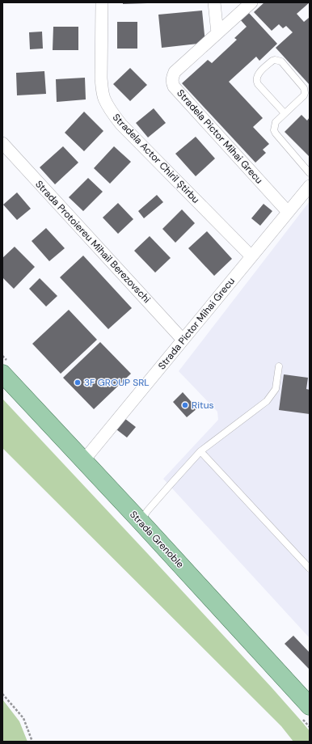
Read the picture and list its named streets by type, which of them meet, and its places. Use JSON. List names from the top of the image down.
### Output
{
  "streets": {
    "main road": ["Strada Grenoble"],
    "street": [
      "Stradela Pictor Mihai Grecu",
      "Stradela Actor Chiril Știrbu",
      "Strada Protoiereu Mihail Berezovschi",
      "Strada Pictor Mihai Grecu"
    ]
  },
  "crossings": [
    ["Stradela Pictor Mihai Grecu", "Strada Pictor Mihai Grecu"],
    ["Stradela Actor Chiril Știrbu", "Strada Pictor Mihai Grecu"],
    ["Strada Protoiereu Mihail Berezovschi", "Strada Pictor Mihai Grecu"],
    ["Strada Pictor Mihai Grecu", "Strada Grenoble"]
  ],
  "places": ["3F GROUP SRL", "Ritus"]
}
